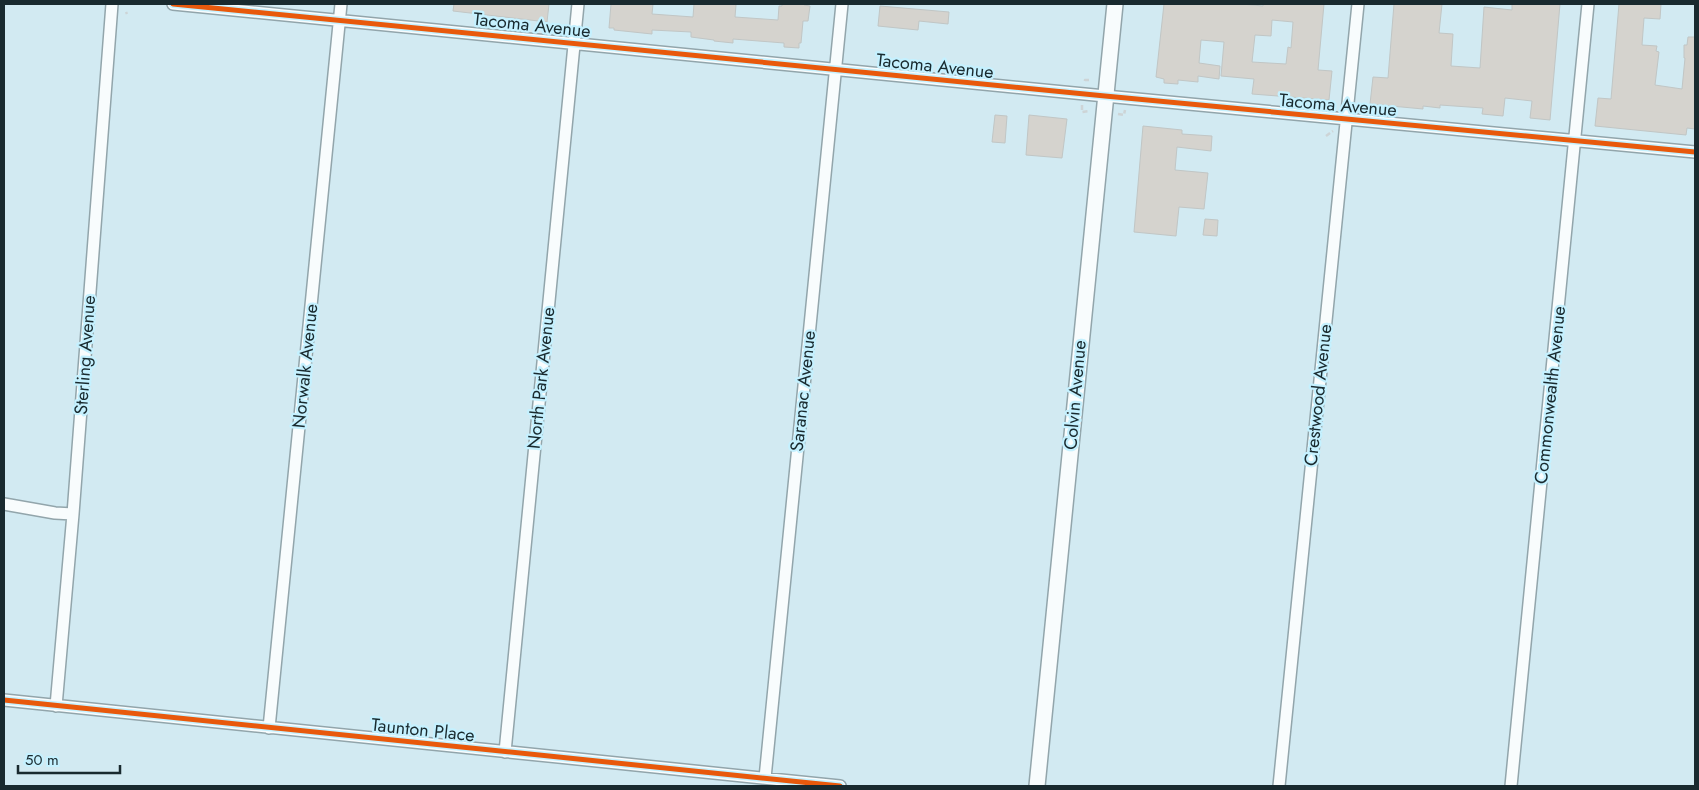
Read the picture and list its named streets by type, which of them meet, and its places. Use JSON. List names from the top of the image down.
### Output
{
  "streets": {
    "street": [
      "Tacoma Avenue",
      "Sterling Avenue",
      "Norwalk Avenue",
      "North Park Avenue",
      "Saranac Avenue",
      "Colvin Avenue",
      "Crestwood Avenue",
      "Commonwealth Avenue",
      "Taunton Place"
    ]
  },
  "crossings": [
    ["Tacoma Avenue", "Norwalk Avenue"],
    ["Tacoma Avenue", "North Park Avenue"],
    ["Tacoma Avenue", "Saranac Avenue"],
    ["Tacoma Avenue", "Colvin Avenue"],
    ["Tacoma Avenue", "Crestwood Avenue"],
    ["Tacoma Avenue", "Commonwealth Avenue"],
    ["Sterling Avenue", "Taunton Place"],
    ["Norwalk Avenue", "Taunton Place"],
    ["North Park Avenue", "Taunton Place"],
    ["Saranac Avenue", "Taunton Place"]
  ],
  "scale_bar": "50 m"
}
